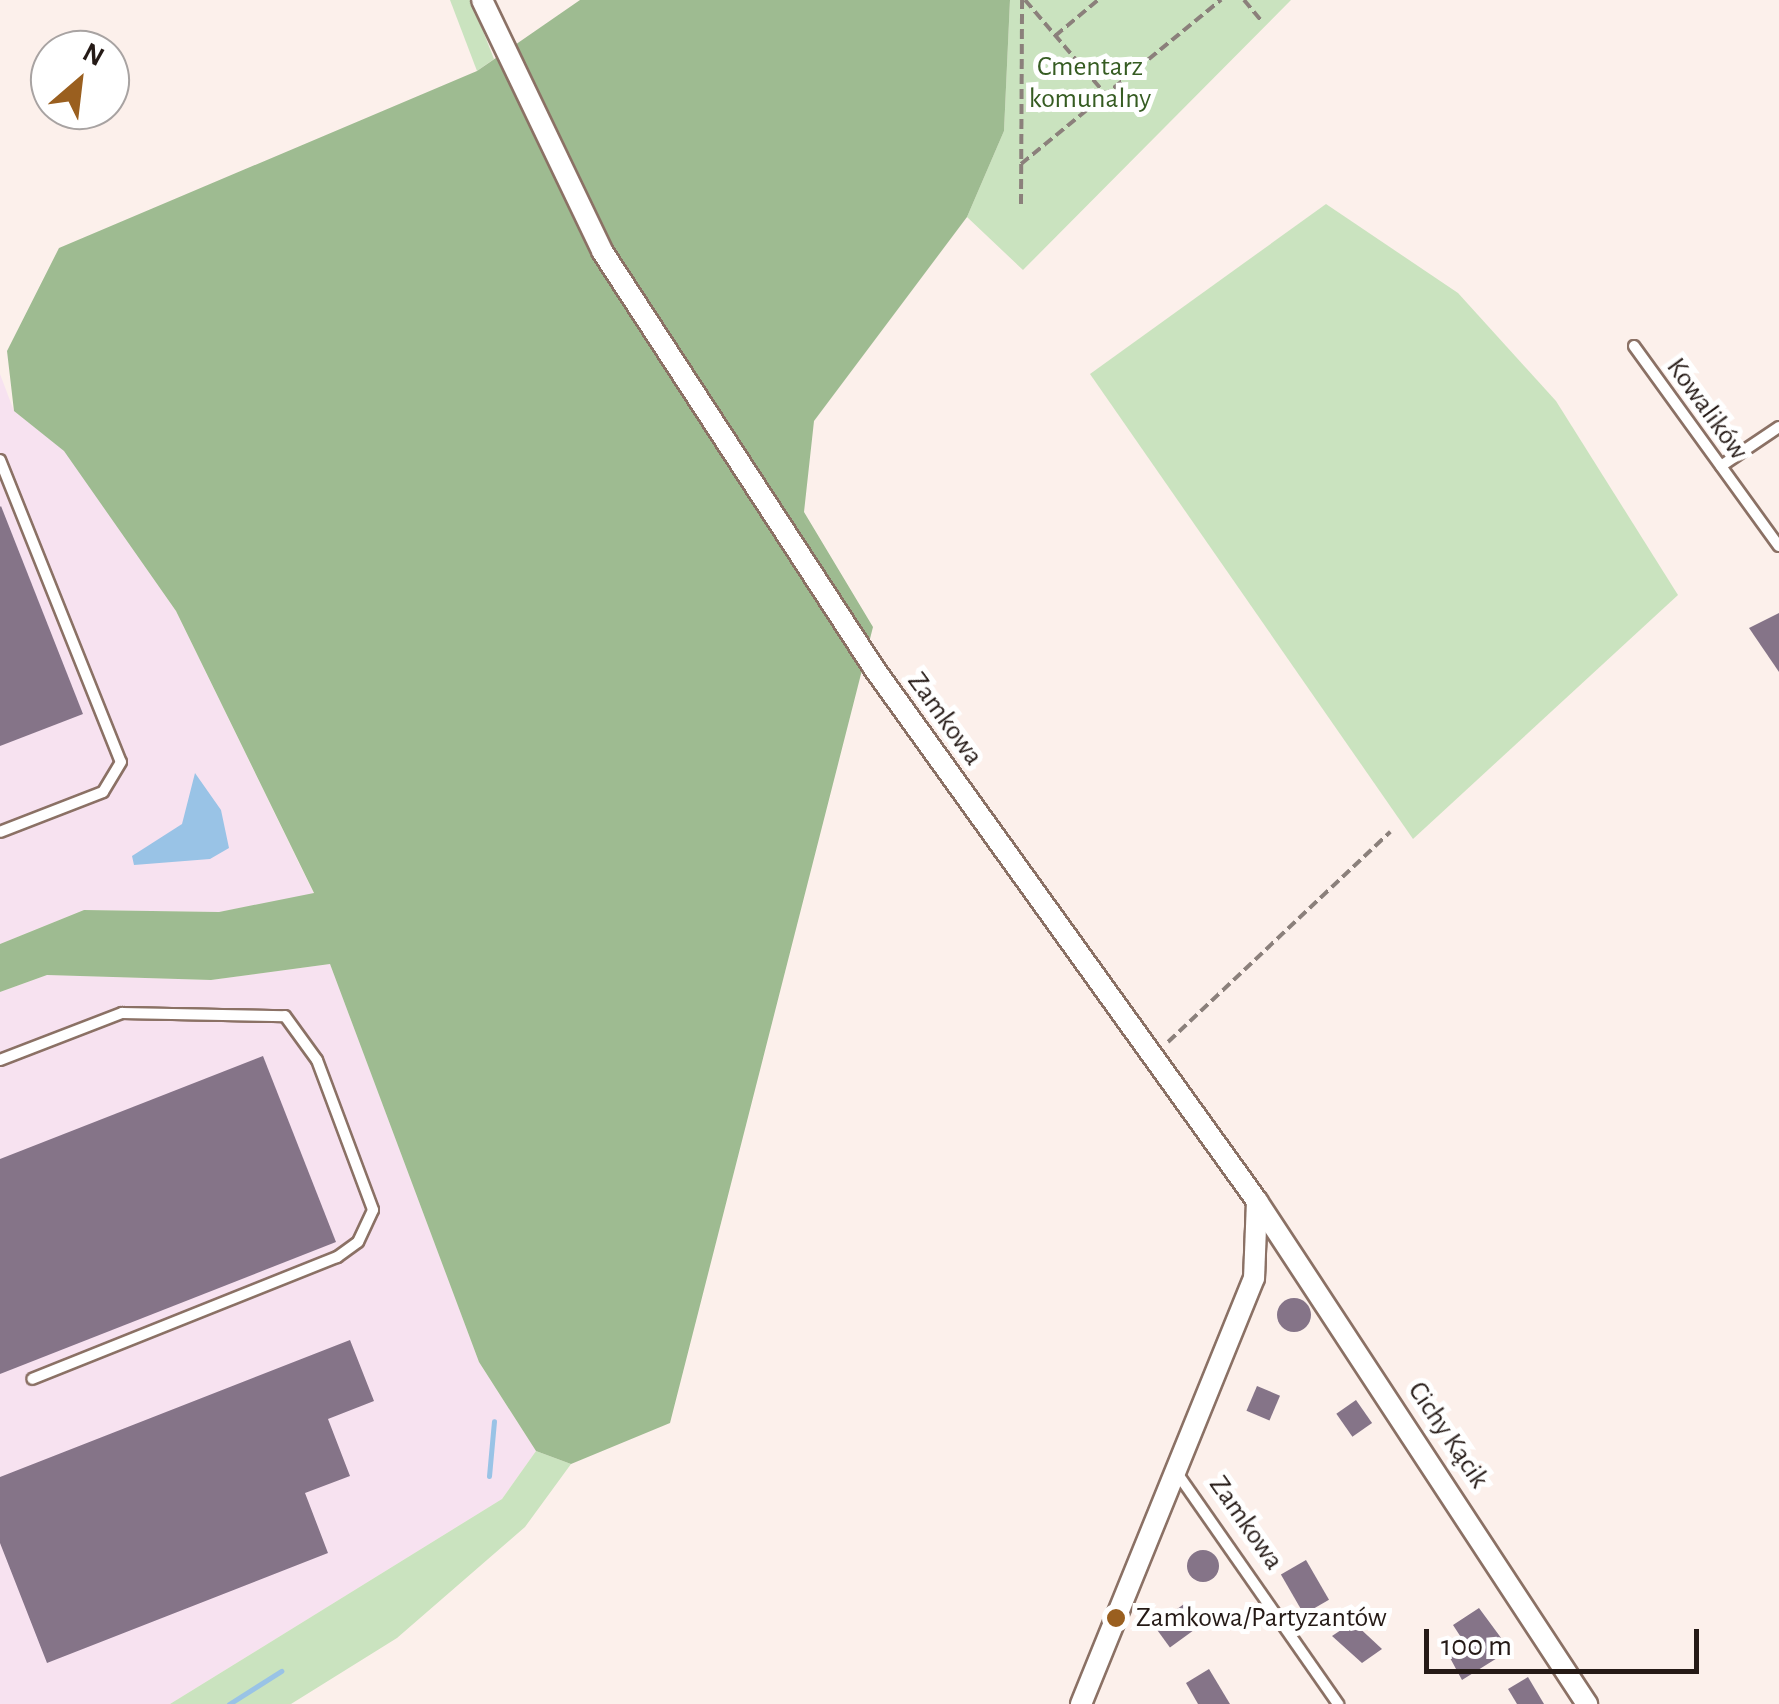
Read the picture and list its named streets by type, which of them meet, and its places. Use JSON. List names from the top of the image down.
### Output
{
  "streets": {
    "street": ["Zamkowa", "Cichy Kącik"],
    "lane": ["Kowalików"]
  },
  "crossings": [
    ["Zamkowa", "Cichy Kącik"]
  ],
  "parks": ["Cmentarz komunalny"],
  "places": ["Zamkowa/Partyzantów"],
  "scale_bar": "100 m",
  "north": "top right"
}
